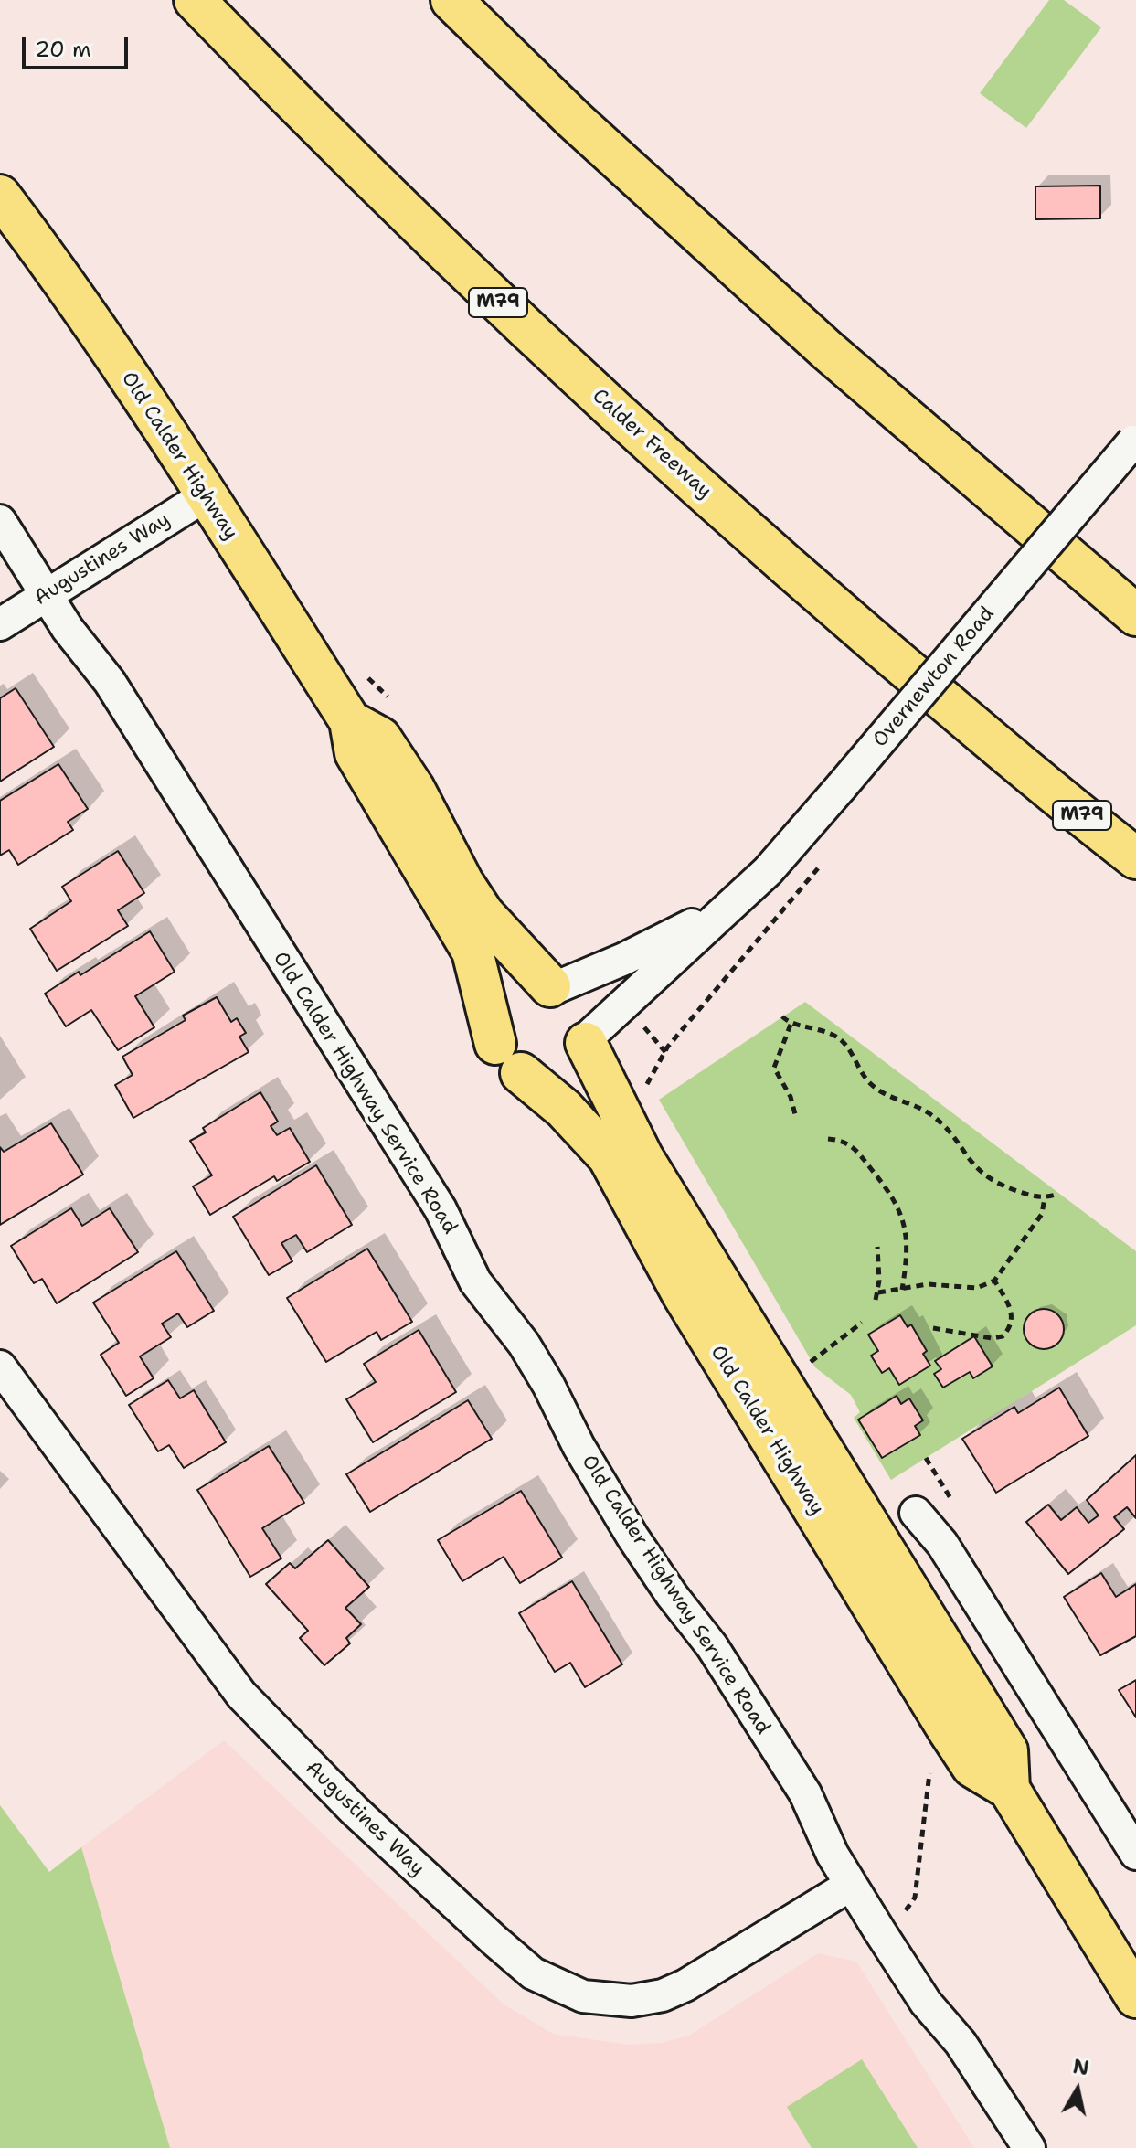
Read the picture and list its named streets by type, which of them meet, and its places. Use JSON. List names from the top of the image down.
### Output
{
  "streets": {
    "main road": ["M79", "Calder Freeway", "Old Calder Highway"],
    "street": ["Augustines Way", "Overnewton Road", "Old Calder Highway Service Road"]
  },
  "crossings": [
    ["Old Calder Highway", "Augustines Way"],
    ["Old Calder Highway", "Overnewton Road"],
    ["Augustines Way", "Old Calder Highway Service Road"]
  ],
  "scale_bar": "20 m",
  "north": "top"
}
